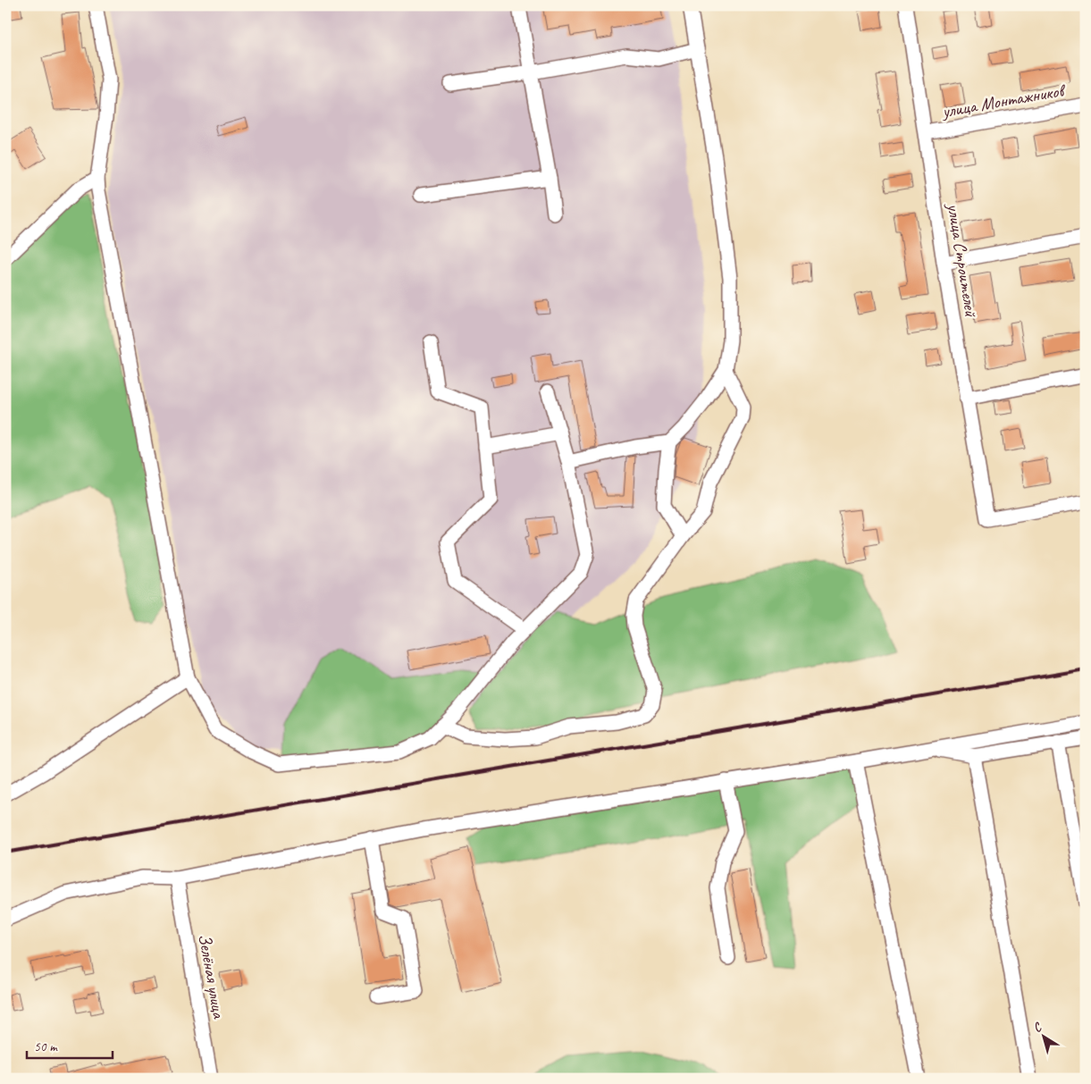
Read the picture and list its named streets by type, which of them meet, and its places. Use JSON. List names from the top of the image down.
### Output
{
  "streets": {
    "street": ["улица Монтажников", "улица Строителей", "Зелёная улица"]
  },
  "crossings": [
    ["улица Монтажников", "улица Строителей"]
  ],
  "scale_bar": "50 m",
  "north": "top left"
}
